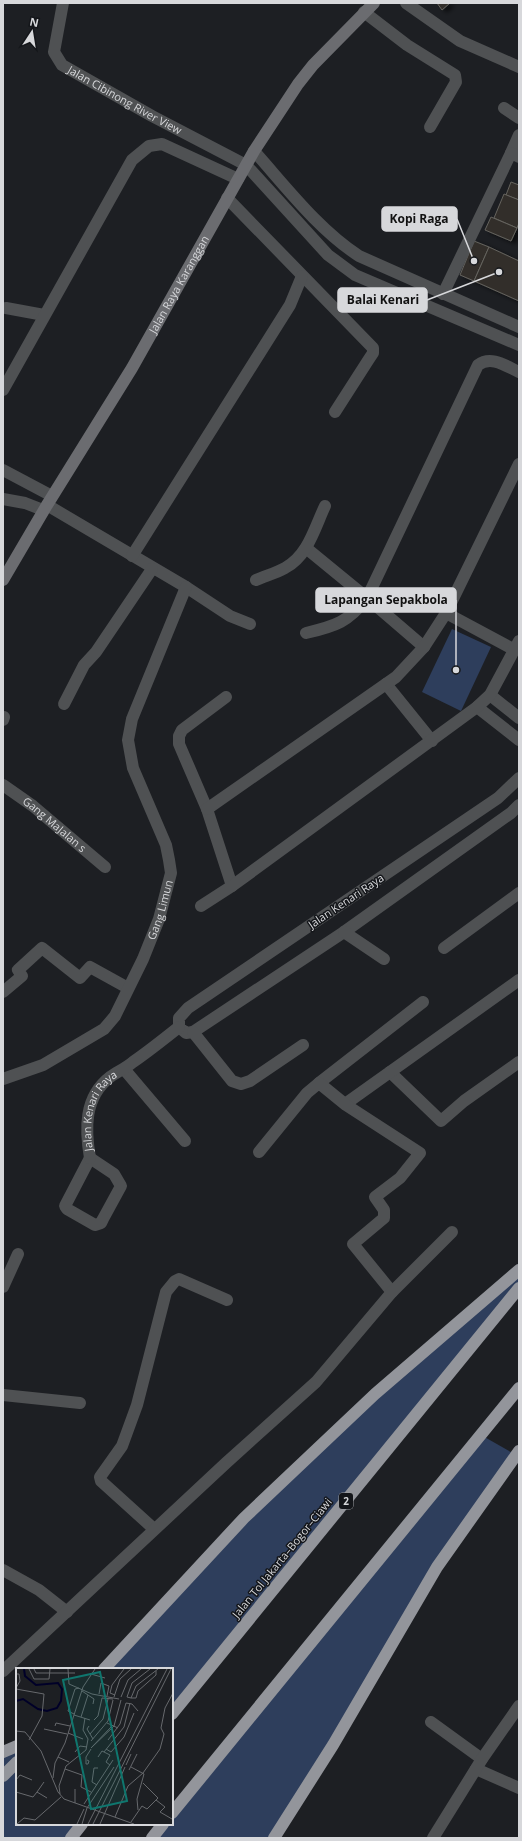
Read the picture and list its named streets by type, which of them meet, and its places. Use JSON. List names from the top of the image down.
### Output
{
  "streets": {
    "highway": ["2", "Jalan Tol Jakarta–Bogor–Ciawi"],
    "street": [
      "Jalan Cibinong River View",
      "Jalan Raya Karanggan",
      "Gang MaJalan s",
      "Jalan Kenari Raya",
      "Gang Limun"
    ]
  },
  "crossings": [
    ["Jalan Cibinong River View", "Jalan Raya Karanggan"]
  ],
  "places": ["Kopi Raga", "Balai Kenari", "Lapangan Sepakbola"],
  "north": "top"
}
